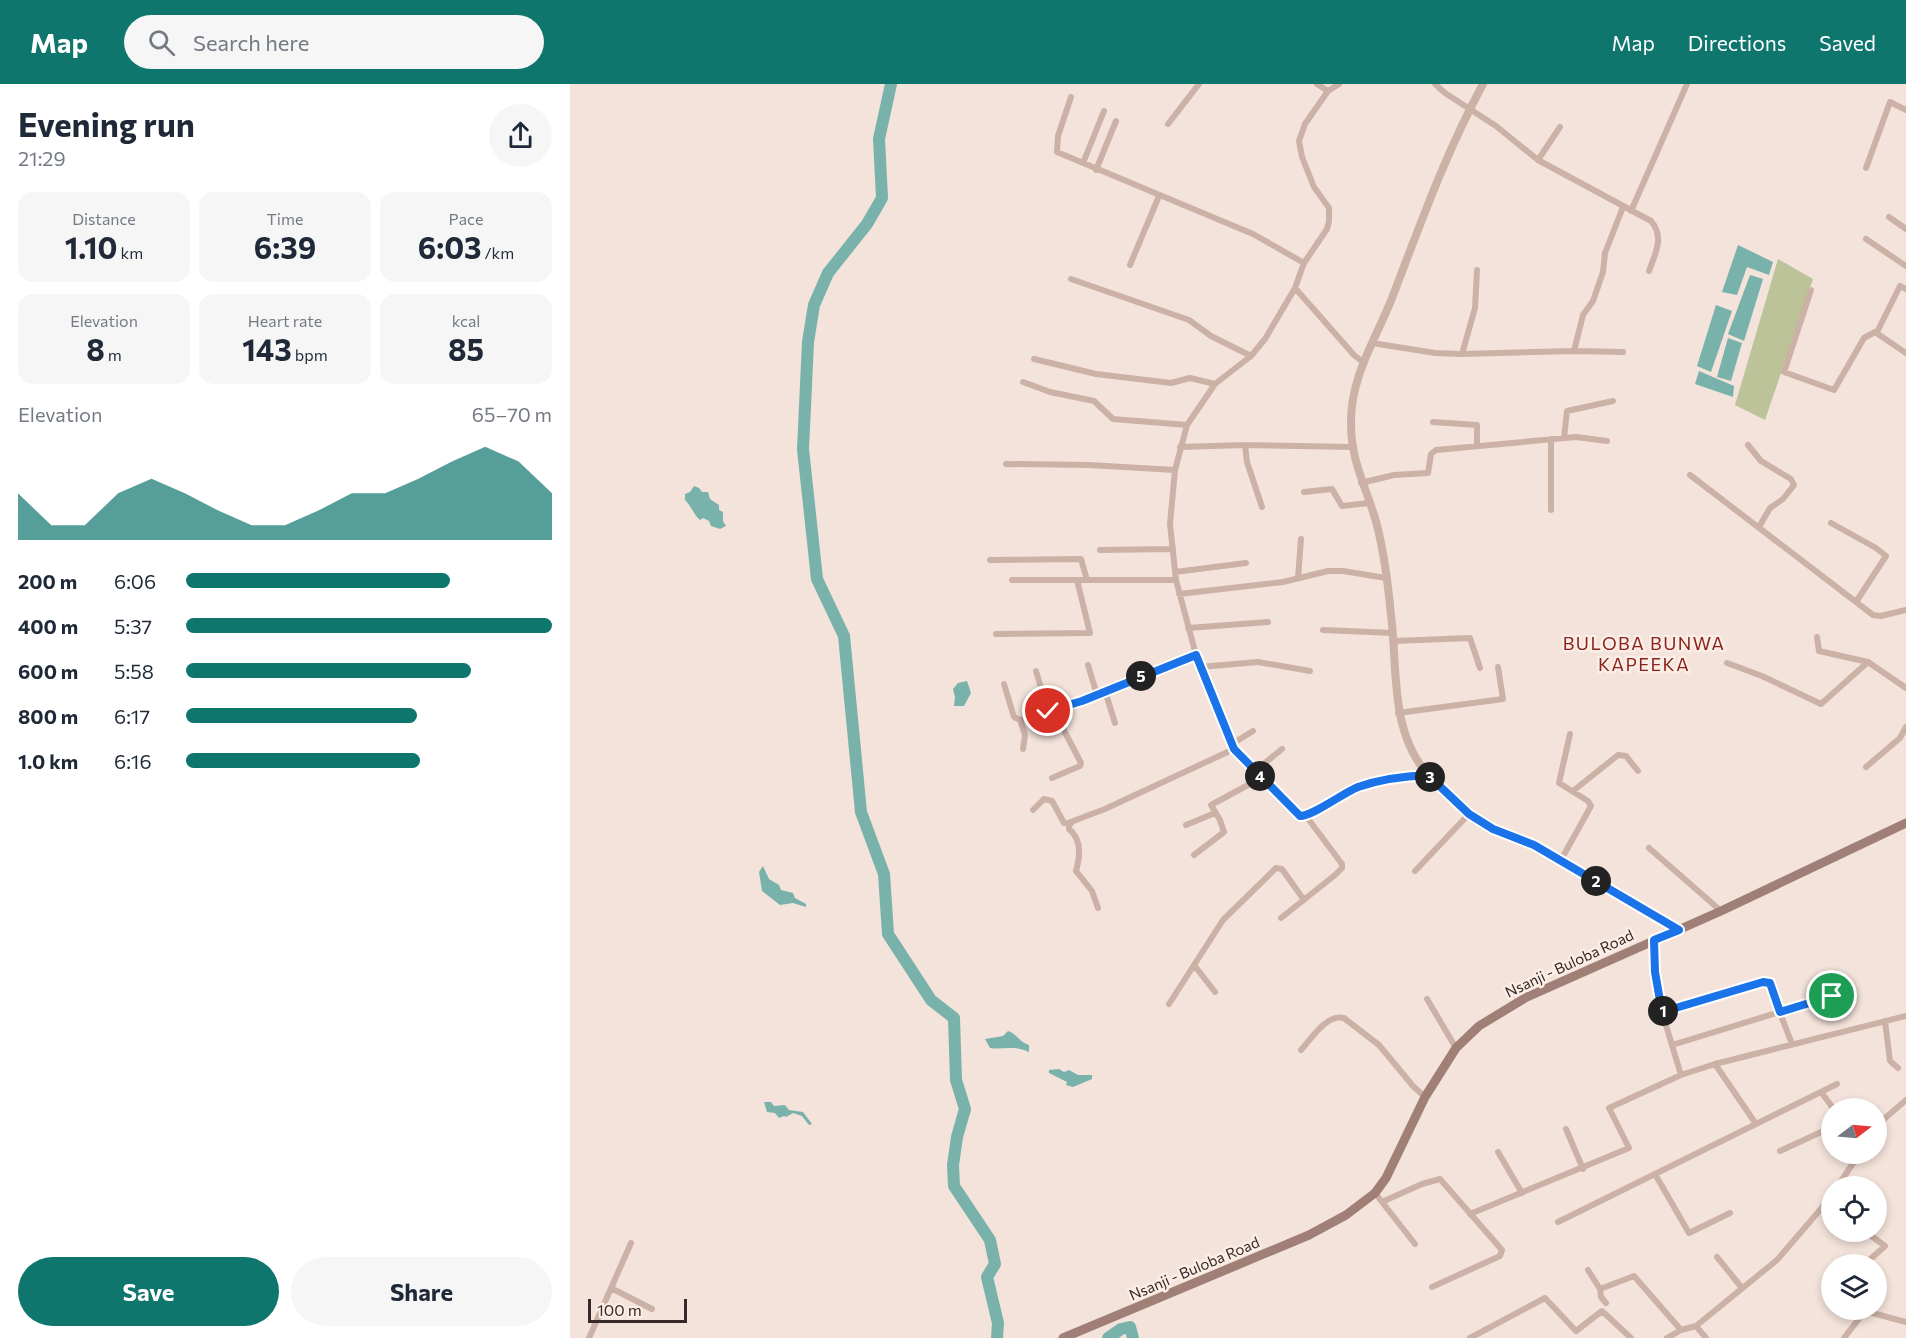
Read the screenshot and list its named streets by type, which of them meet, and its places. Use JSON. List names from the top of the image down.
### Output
{
  "streets": {
    "main road": ["Nsanji - Buloba Road"]
  },
  "districts": ["BULOBA BUNWA KAPEEKA"],
  "scale_bar": "100 m",
  "north": "right",
  "page": {
    "header": "Map",
    "search": "Search here",
    "nav": ["Map", "Directions", "Saved"],
    "heading": ["Evening run", "21:29"],
    "stats": [
      ["Distance", "1.10 km"],
      ["Time", "6:39"],
      ["Pace", "6:03 /km"],
      ["Elevation", "8 m"],
      ["Heart rate", "143 bpm"],
      ["kcal", "85"]
    ],
    "chart": ["Elevation", "65–70 m"],
    "list": [
      {
        "name": "200 m",
        "note": "6:06"
      },
      {
        "name": "400 m",
        "note": "5:37"
      },
      {
        "name": "600 m",
        "note": "5:58"
      },
      {
        "name": "800 m",
        "note": "6:17"
      },
      {
        "name": "1.0 km",
        "note": "6:16"
      }
    ],
    "pins": [
      "5",
      "4",
      "3",
      "2",
      "1"
    ],
    "buttons": ["Save", "Share"],
    "scale": "100 m"
  }
}
